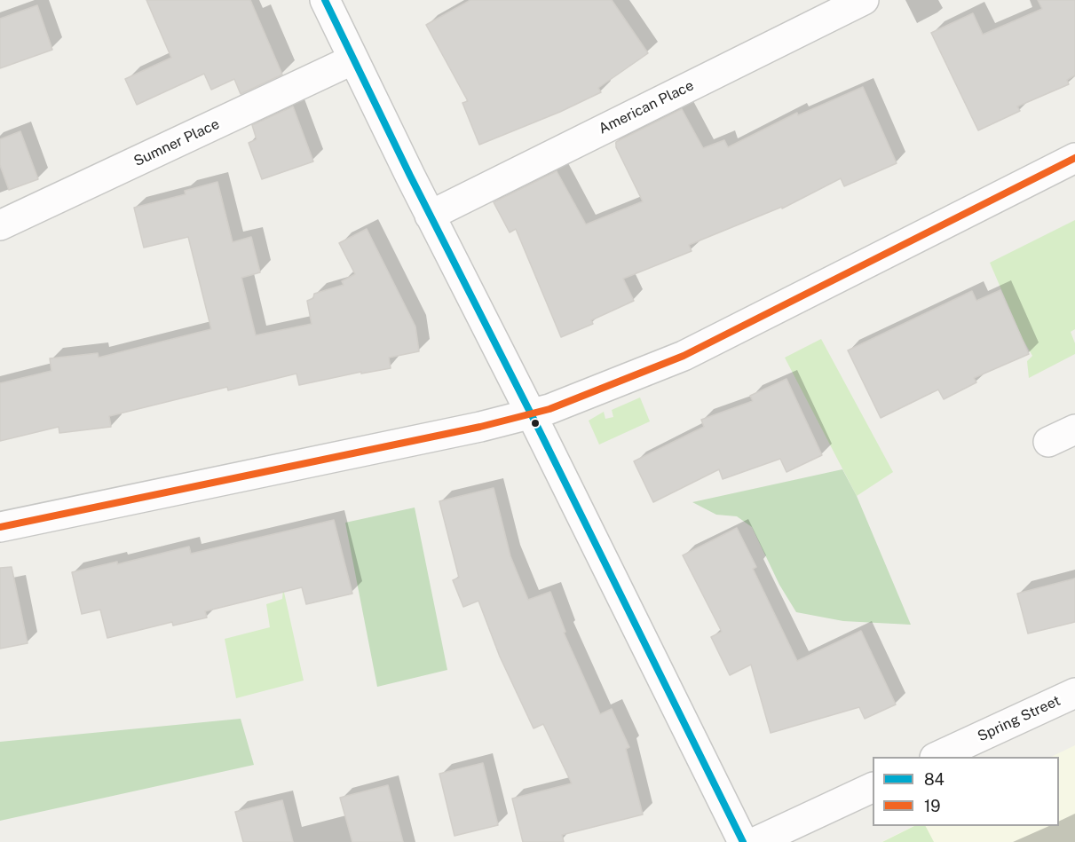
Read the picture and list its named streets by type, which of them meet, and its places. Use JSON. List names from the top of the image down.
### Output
{
  "streets": {
    "street": ["American Place", "Sumner Place", "Spring Street"]
  },
  "lines": ["transit line 84", "transit line 19"],
  "legend": ["84", "19"]
}
